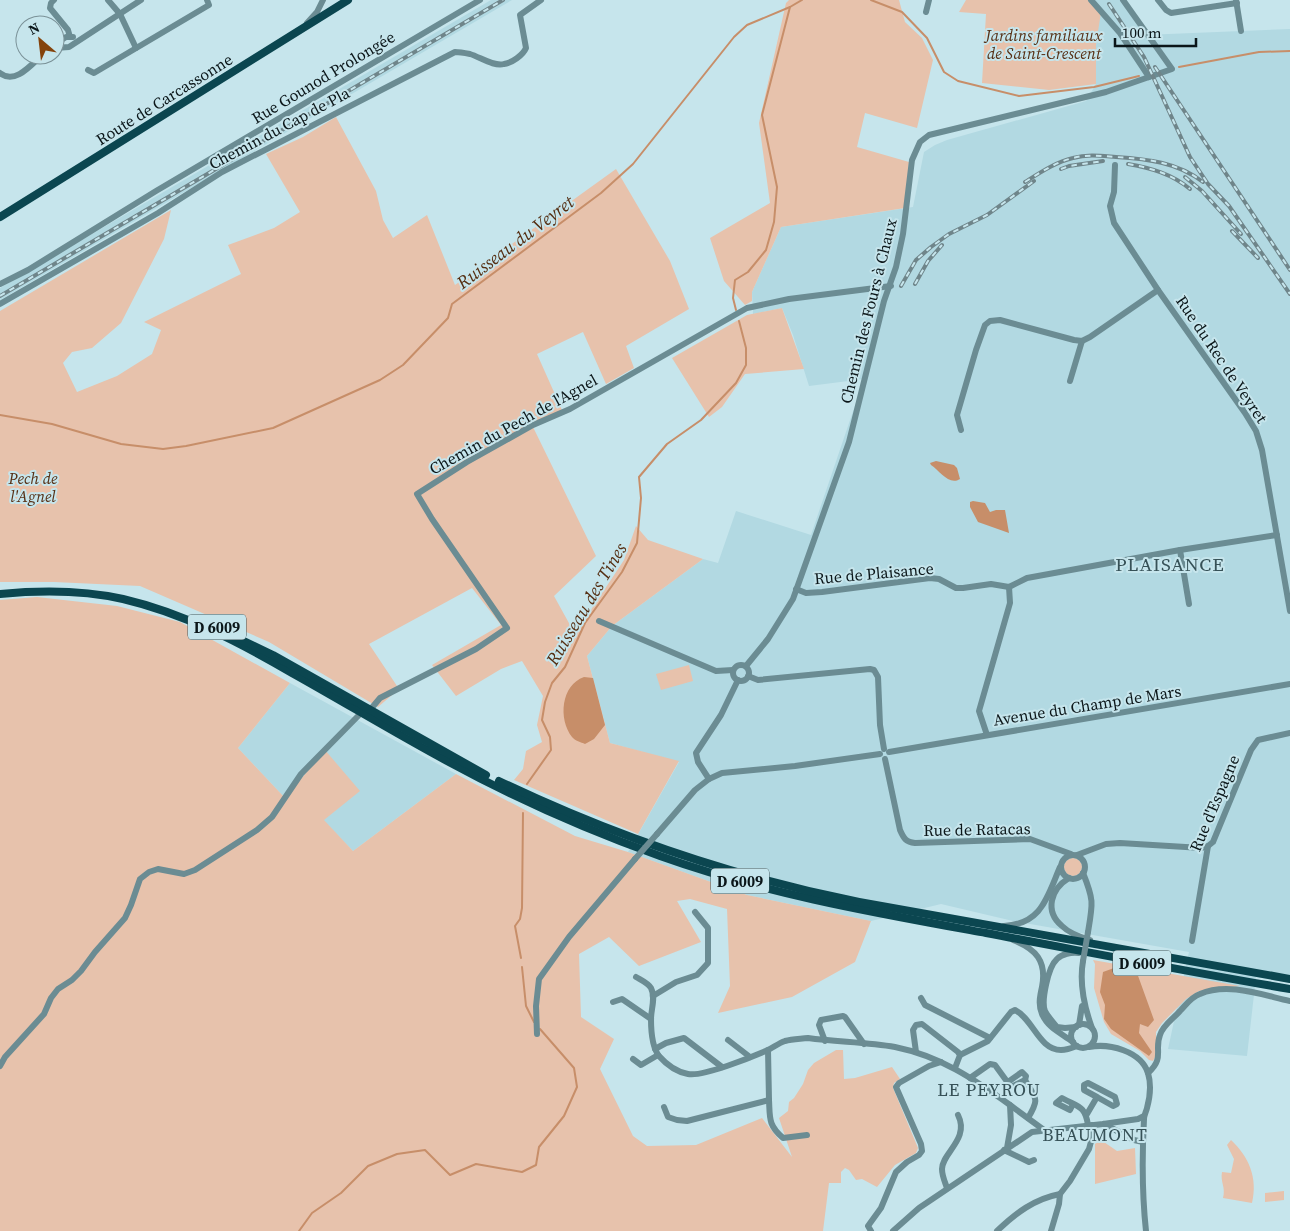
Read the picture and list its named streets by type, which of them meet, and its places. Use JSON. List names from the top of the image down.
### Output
{
  "streets": {
    "main road": ["Route de Carcassonne", "D 6009"],
    "street": [
      "Rue Gounod Prolongée",
      "Chemin du Cap de Pla",
      "Chemin des Fours à Chaux",
      "Rue du Rec de Veyret",
      "Chemin du Pech de l'Agnel",
      "Rue de Plaisance",
      "Avenue du Champ de Mars",
      "Rue d'Espagne",
      "Rue de Ratacas"
    ]
  },
  "crossings": [
    ["Chemin des Fours à Chaux", "Chemin du Pech de l'Agnel"],
    ["Chemin des Fours à Chaux", "Rue de Plaisance"],
    ["Chemin des Fours à Chaux", "Rue de Ratacas"],
    ["Rue du Rec de Veyret", "Rue de Plaisance"],
    ["Chemin du Pech de l'Agnel", "D 6009"],
    ["Avenue du Champ de Mars", "Rue de Ratacas"]
  ],
  "districts": ["PLAISANCE", "LE PEYROU", "BEAUMONT"],
  "water": ["Ruisseau du Veyret", "Ruisseau des Tines"],
  "parks": ["Jardins familiaux de Saint-Crescent", "Pech de l'Agnel"],
  "scale_bar": "100 m",
  "north": "top left"
}
